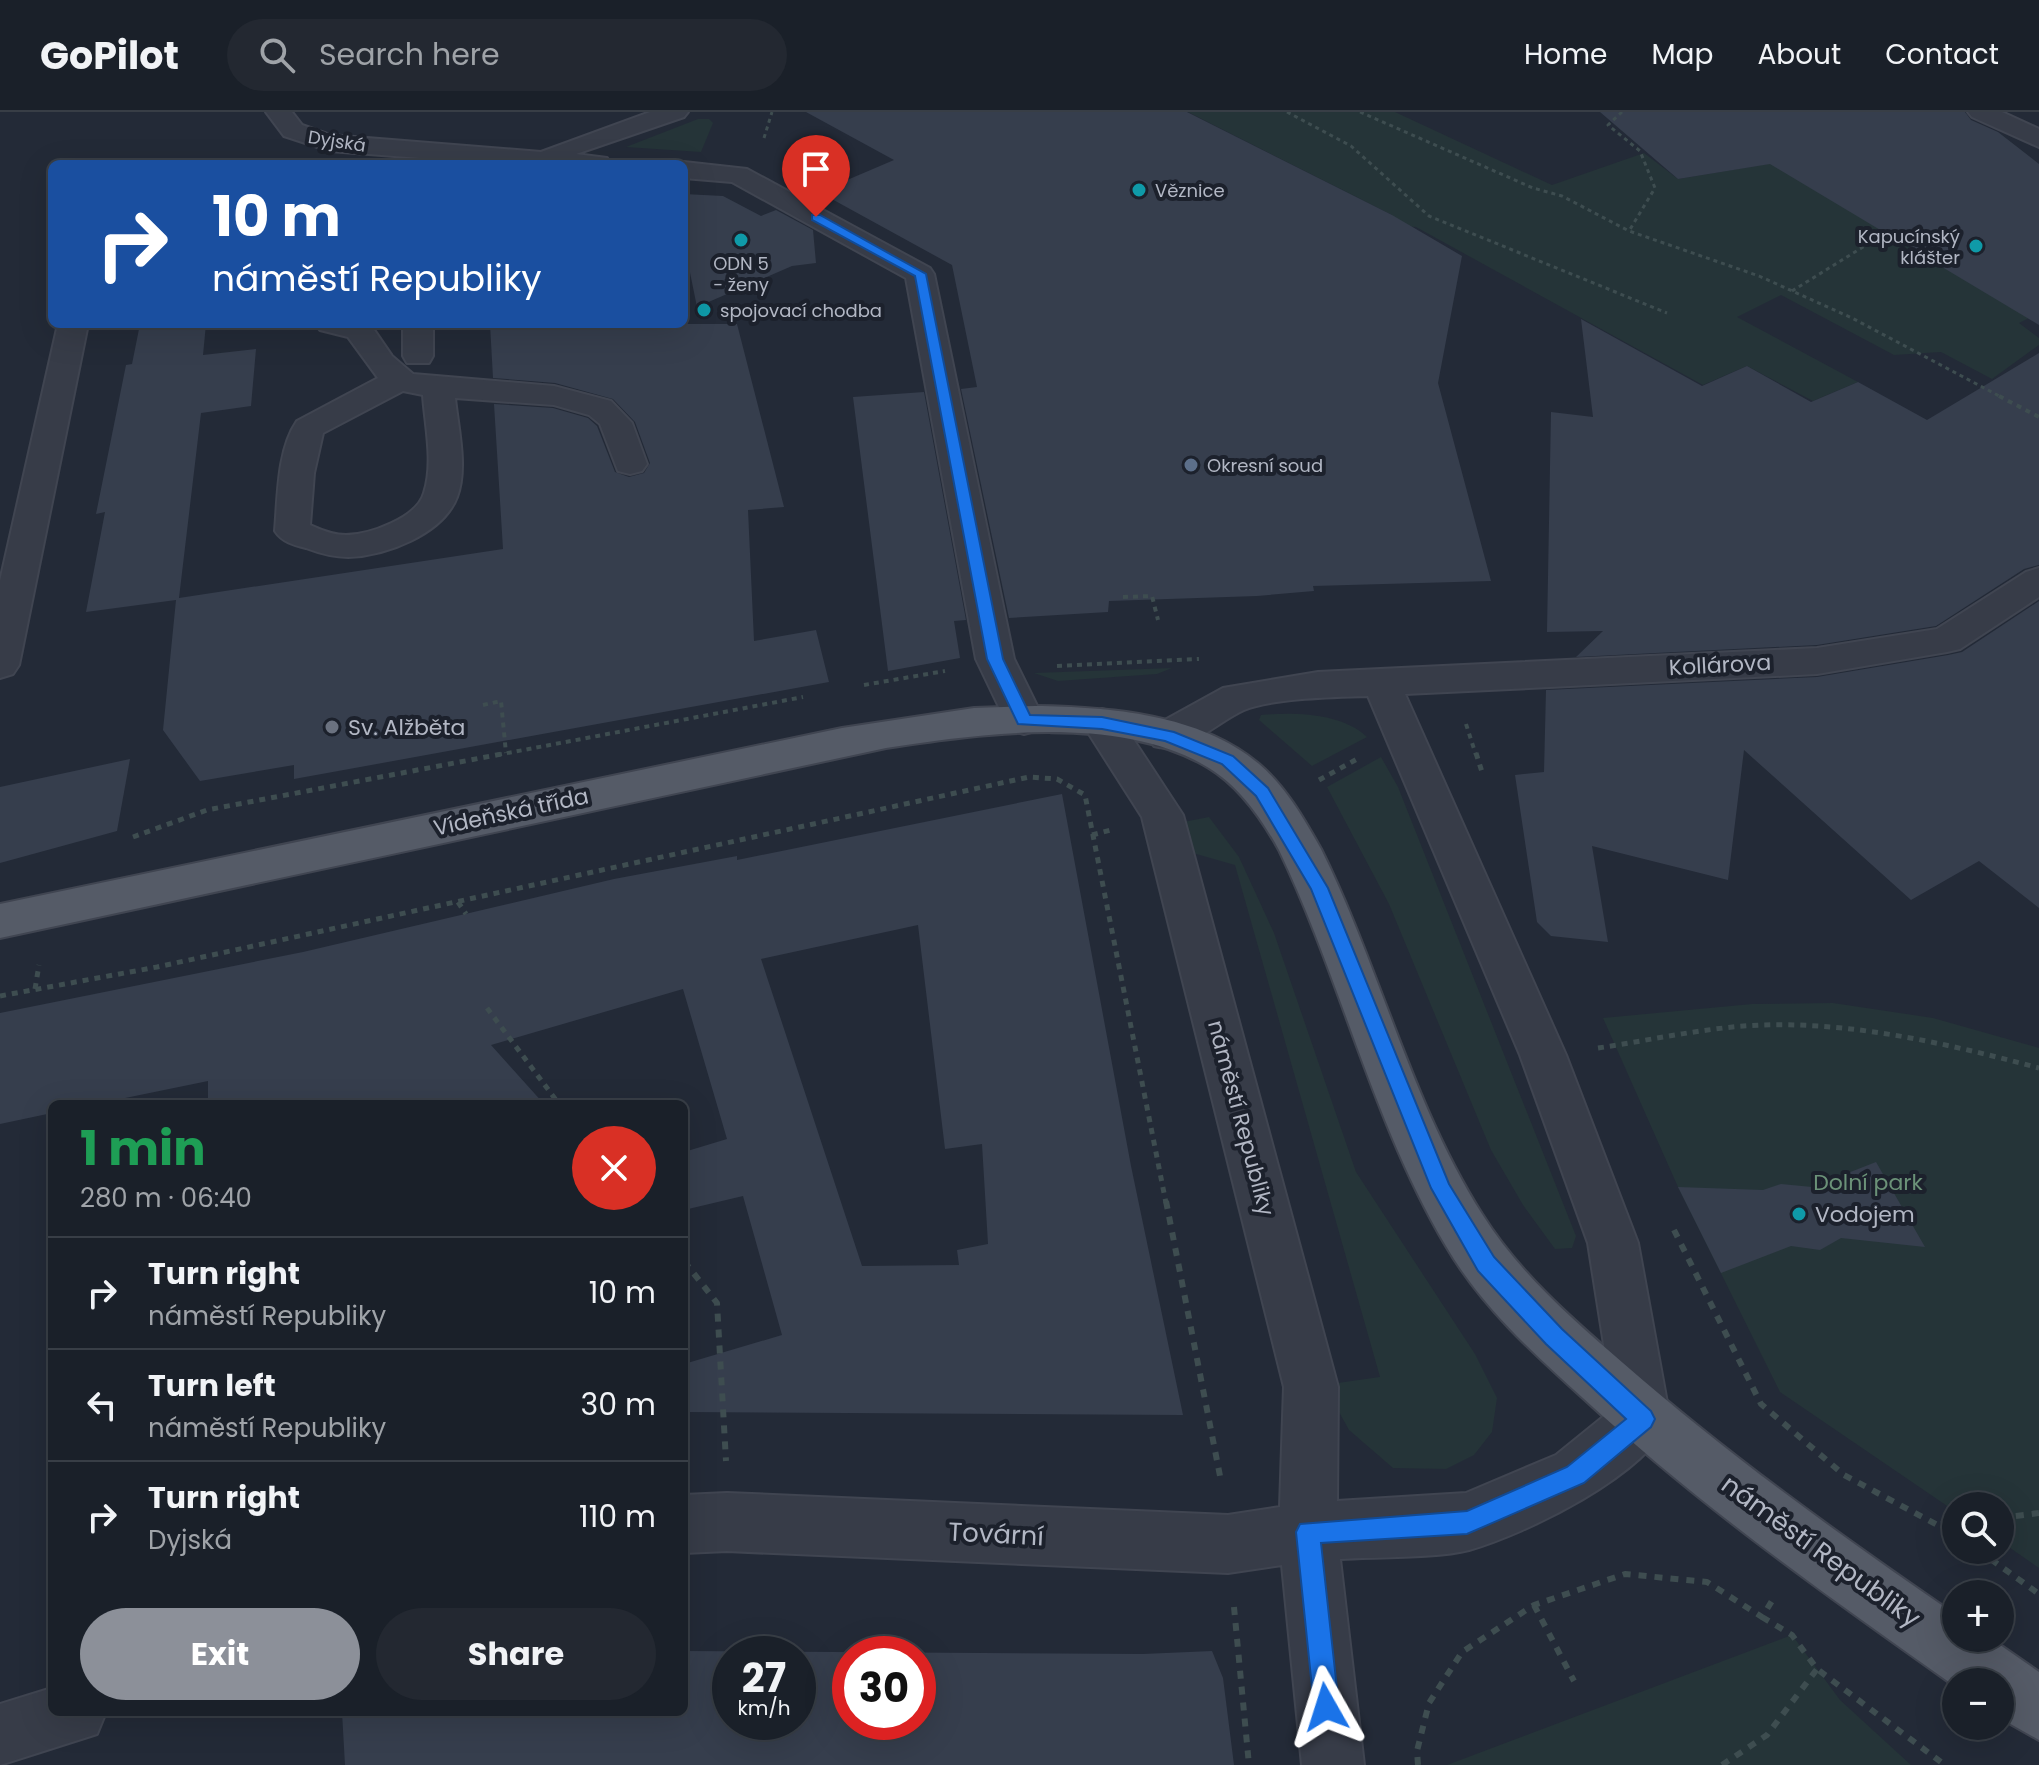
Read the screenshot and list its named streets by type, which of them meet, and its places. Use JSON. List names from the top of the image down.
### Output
{
  "streets": {
    "main road": ["Vídeňská třída", "náměstí Republiky"],
    "street": ["Dyjská", "Kollárova", "Tovární"]
  },
  "crossings": [
    ["Vídeňská třída", "náměstí Republiky"],
    ["náměstí Republiky", "Tovární"]
  ],
  "parks": ["Dolní park"],
  "places": [
    "Věznice",
    "ODN 5 - ženy",
    "Kapucínský klášter",
    "spojovací chodba",
    "Okresní soud",
    "Sv. Alžběta",
    "Vodojem"
  ],
  "page": {
    "header": "GoPilot",
    "search": "Search here",
    "nav": [
      "Home",
      "Map",
      "About",
      "Contact"
    ],
    "turn": ["10 m", "náměstí Republiky"],
    "heading": ["1 min", "280 m · 06:40"],
    "list": [
      {
        "name": "Turn right",
        "note": "náměstí Republiky",
        "value": "10 m"
      },
      {
        "name": "Turn left",
        "note": "náměstí Republiky",
        "value": "30 m"
      },
      {
        "name": "Turn right",
        "note": "Dyjská",
        "value": "110 m"
      }
    ],
    "map_buttons": ["+", "−"],
    "buttons": ["Exit", "Share"],
    "speed": "27 km/h",
    "limit": "30"
  }
}
